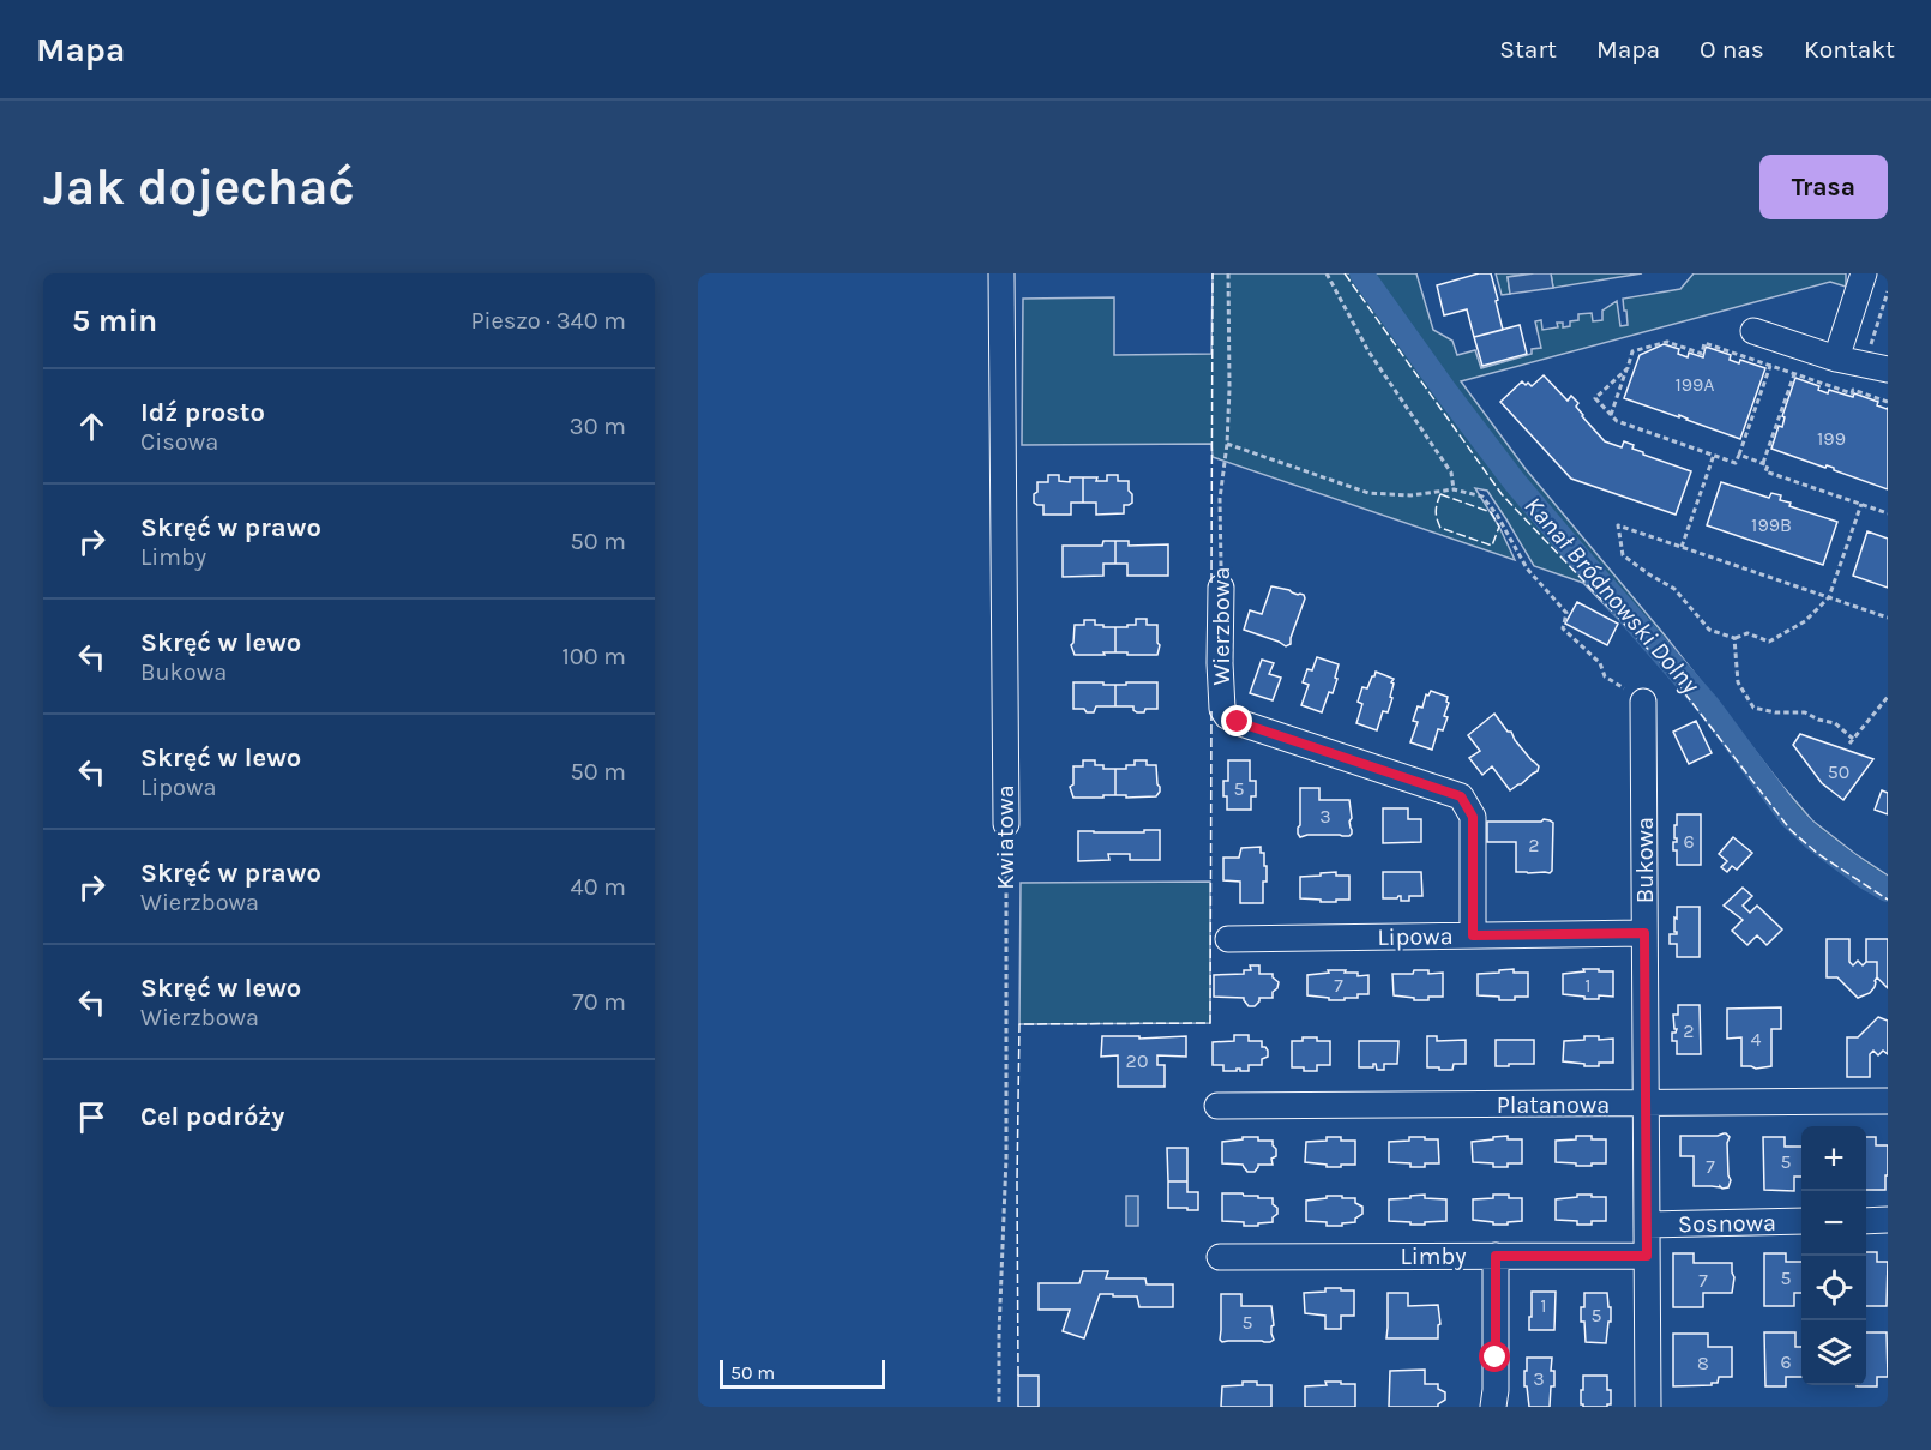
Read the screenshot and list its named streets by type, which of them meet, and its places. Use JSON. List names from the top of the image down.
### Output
{
  "streets": {
    "street": [
      "Wierzbowa",
      "Kwiatowa",
      "Bukowa",
      "Lipowa",
      "Platanowa",
      "Sosnowa",
      "Limby"
    ]
  },
  "crossings": [
    ["Wierzbowa", "Lipowa"],
    ["Bukowa", "Lipowa"],
    ["Bukowa", "Platanowa"],
    ["Bukowa", "Sosnowa"],
    ["Bukowa", "Limby"]
  ],
  "water": ["Kanał Bródnowski Dolny"],
  "house_numbers": [
    "199A",
    "199",
    "199B",
    "50",
    "5",
    "3",
    "6",
    "2",
    "7",
    "1",
    "2",
    "4",
    "20",
    "5",
    "7",
    "5",
    "7",
    "1",
    "5",
    "5",
    "6",
    "8",
    "3"
  ],
  "scale_bar": "50 m",
  "page": {
    "header": "Mapa",
    "nav": [
      "Start",
      "Mapa",
      "O nas",
      "Kontakt"
    ],
    "buttons": "Trasa",
    "title": "Jak dojechać",
    "heading": ["5 min", "Pieszo · 340 m"],
    "list": [
      ["Idź prosto", "Cisowa", "30 m"],
      ["Skręć w prawo", "Limby", "50 m"],
      ["Skręć w lewo", "Bukowa", "100 m"],
      ["Skręć w lewo", "Lipowa", "50 m"],
      ["Skręć w prawo", "Wierzbowa", "40 m"],
      ["Skręć w lewo", "Wierzbowa", "70 m"],
      "Cel podróży"
    ],
    "map_buttons": ["+", "−"],
    "scale": "50 m"
  }
}
